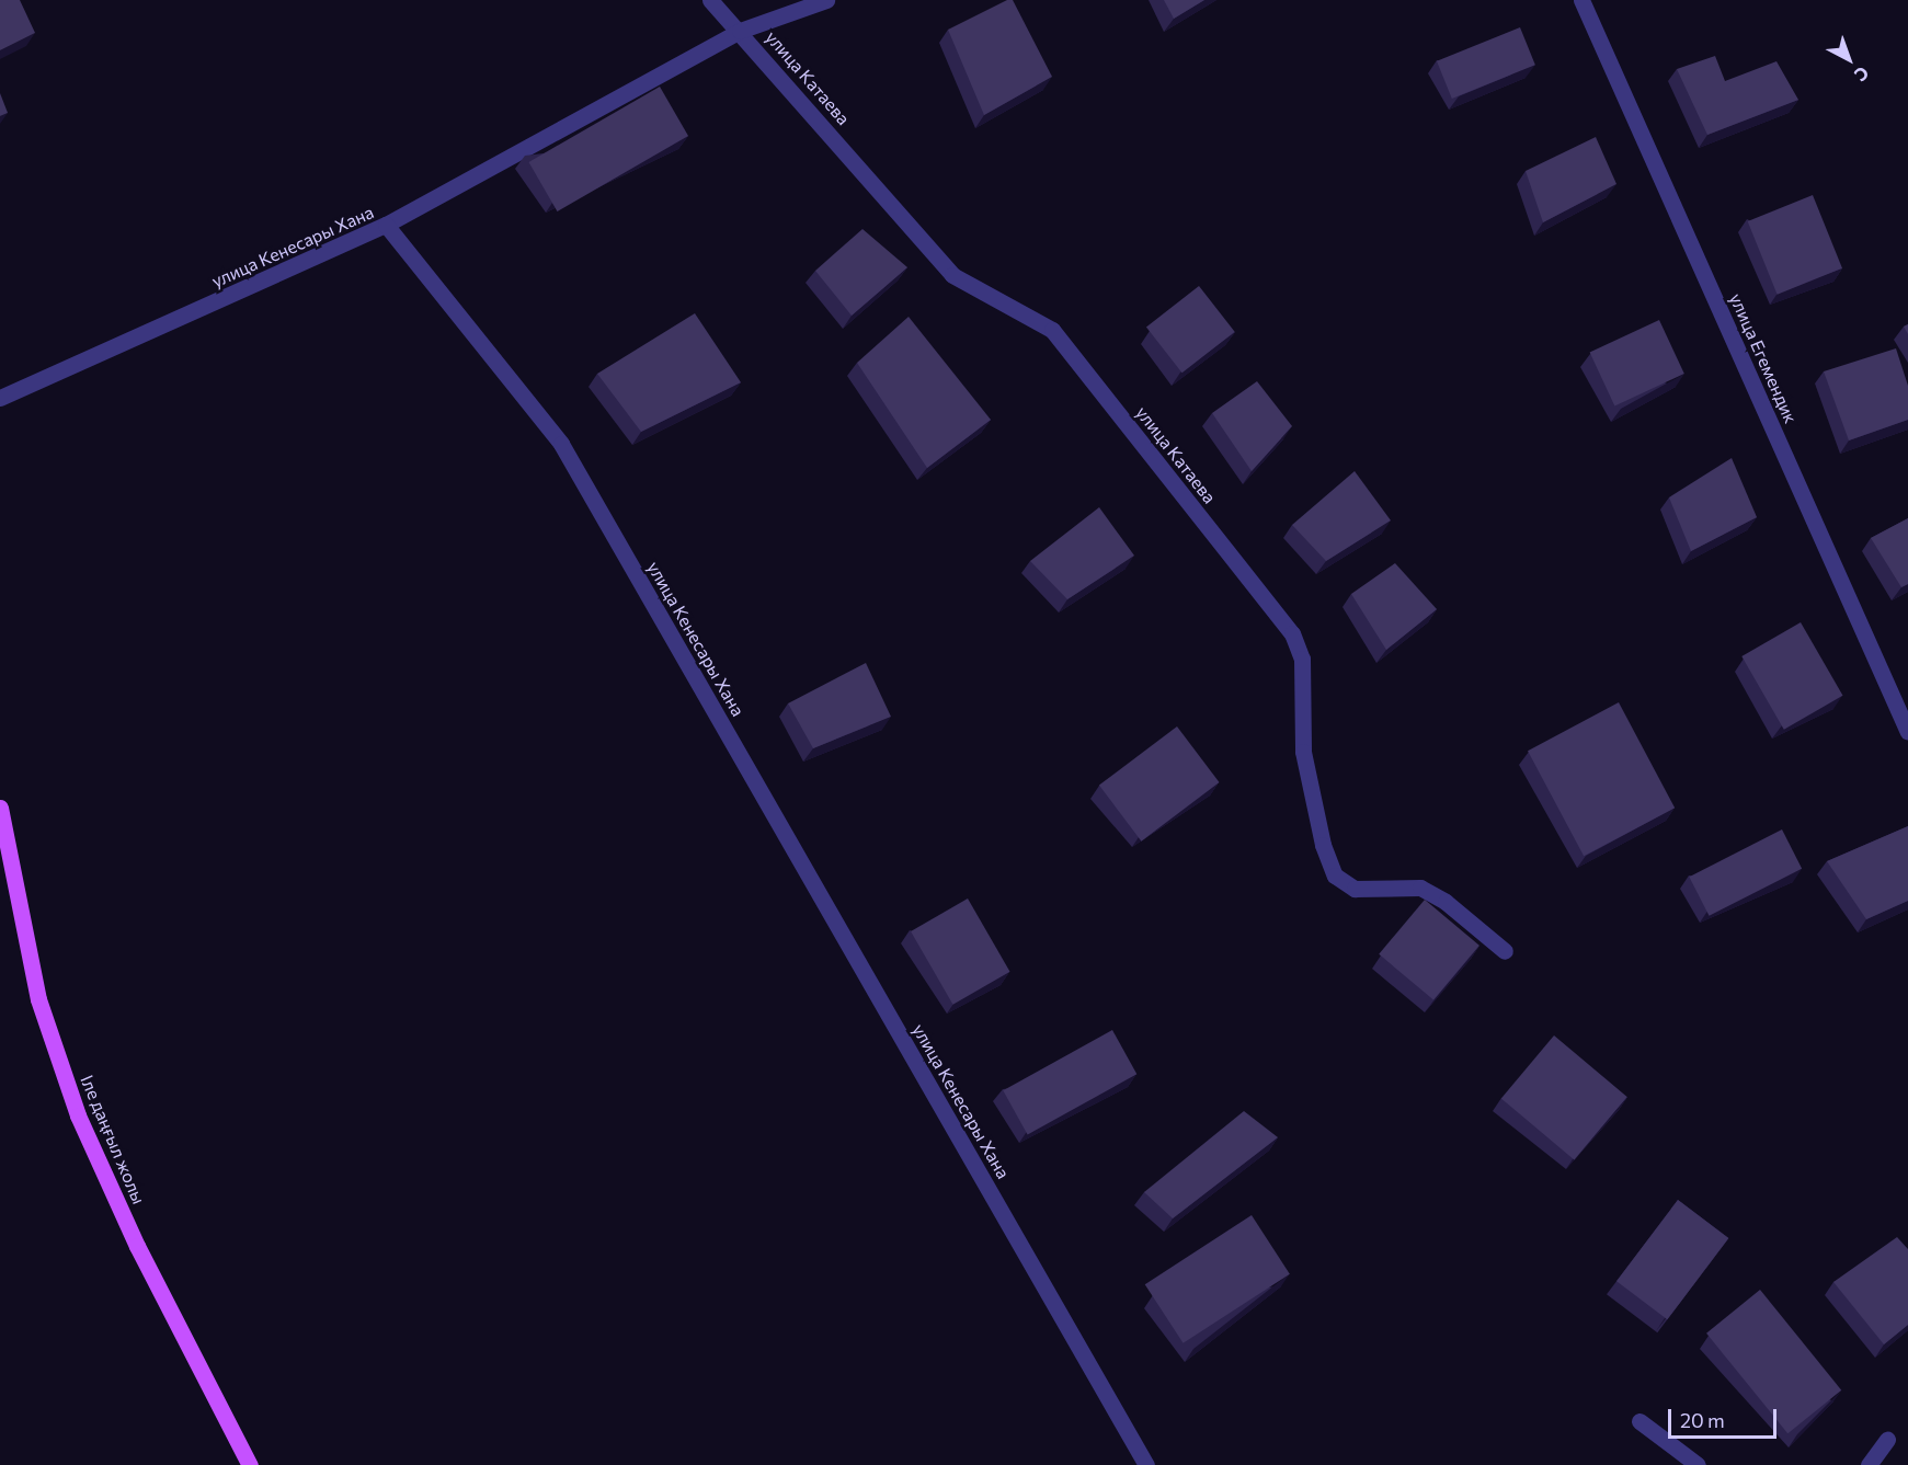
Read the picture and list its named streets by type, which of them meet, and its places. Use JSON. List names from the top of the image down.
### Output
{
  "streets": {
    "main road": ["Іле даңғыл жолы"],
    "street": ["улица Катаева", "улица Кенесары Хана", "улица Егемендик"]
  },
  "scale_bar": "20 m",
  "north": "bottom right"
}
